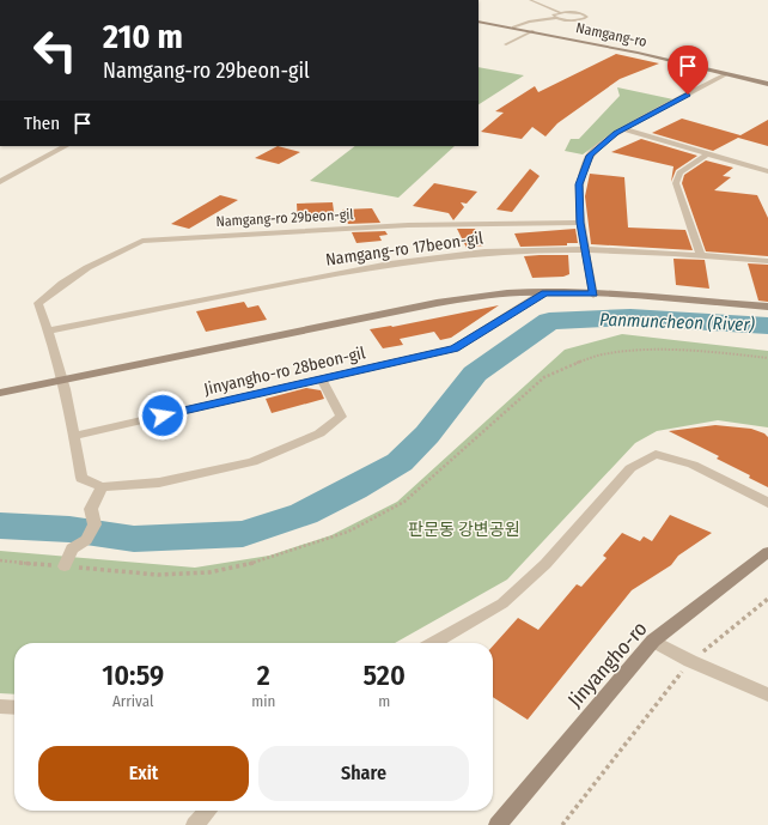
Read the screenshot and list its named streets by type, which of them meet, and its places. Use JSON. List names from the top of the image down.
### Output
{
  "streets": {
    "street": [
      "Namgang-ro",
      "Namgang-ro 29beon-gil",
      "Namgang-ro 17beon-gil",
      "Jinyangho-ro 28beon-gil",
      "Jinyangho-ro"
    ]
  },
  "crossings": [
    ["Namgang-ro 29beon-gil", "Namgang-ro 17beon-gil"]
  ],
  "water": ["Panmuncheon (River)"],
  "parks": ["판문동 강변공원"],
  "page": {
    "turn": ["210 m", "Namgang-ro 29beon-gil"],
    "then": "Then",
    "eta": [
      "10:59",
      "Arrival",
      "2",
      "min",
      "520",
      "m"
    ],
    "buttons": ["Exit", "Share"]
  }
}
